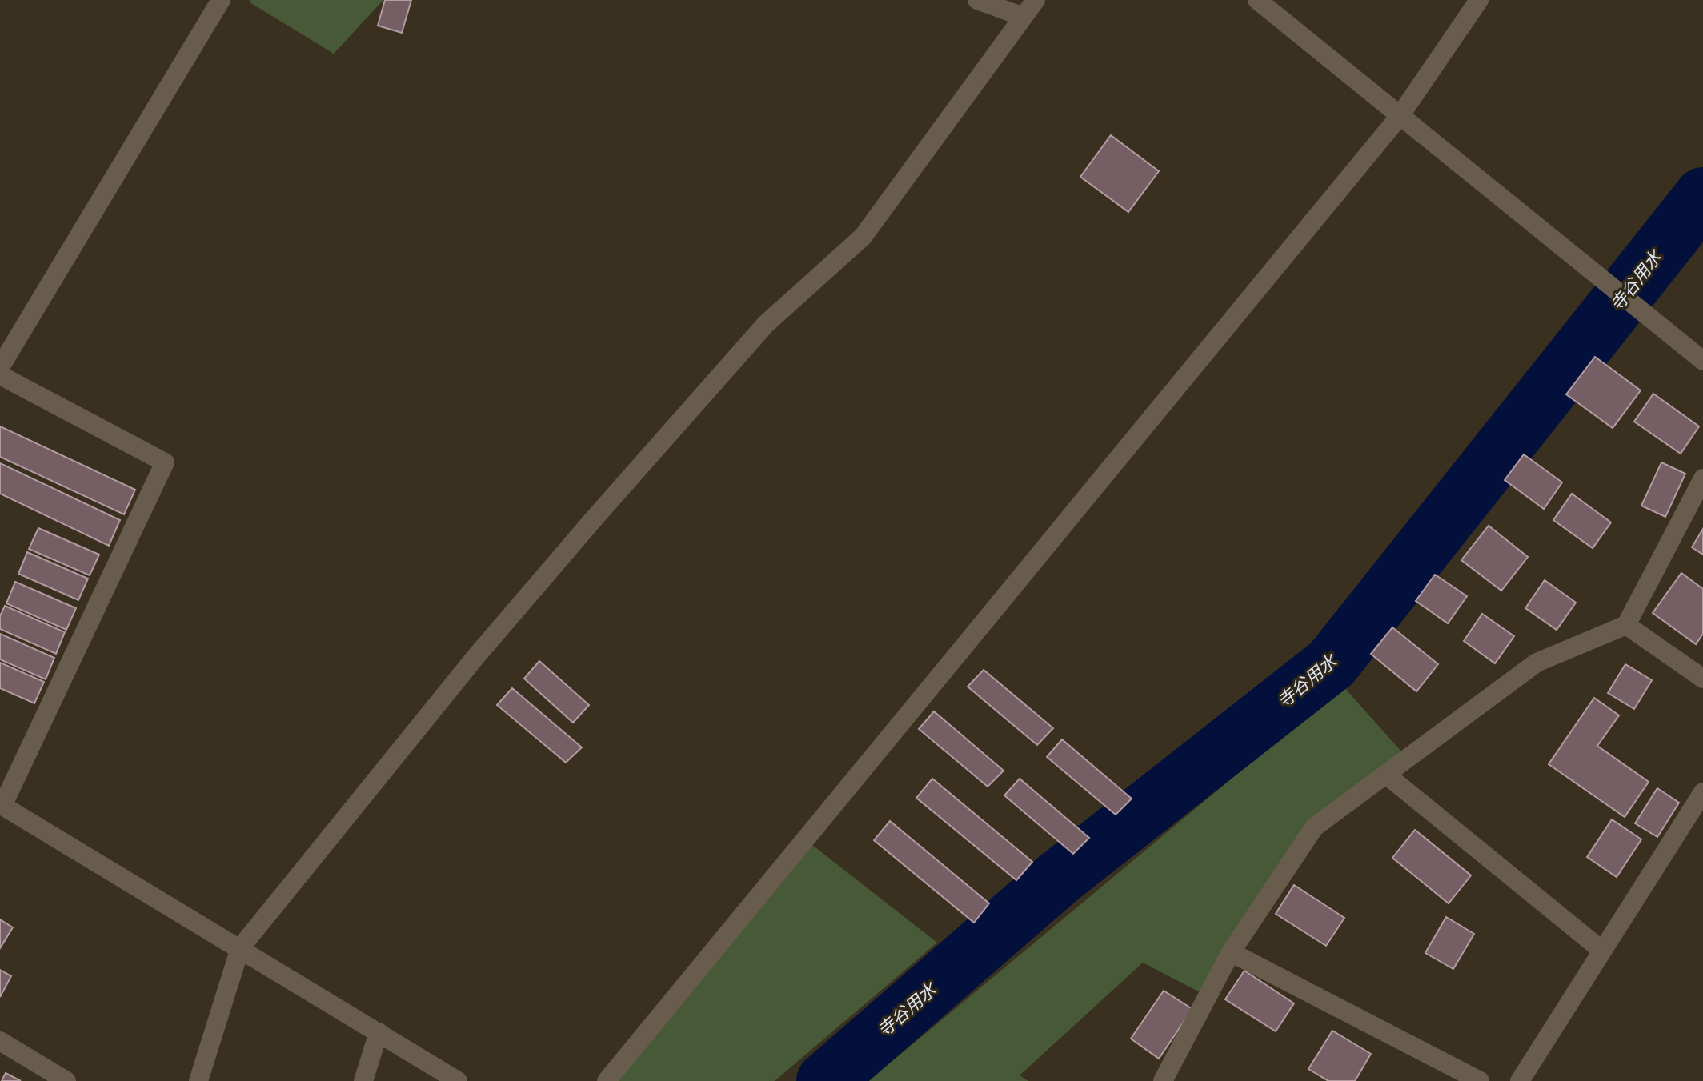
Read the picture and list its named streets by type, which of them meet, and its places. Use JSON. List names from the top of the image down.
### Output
{
  "water": ["寺谷用水"]
}
